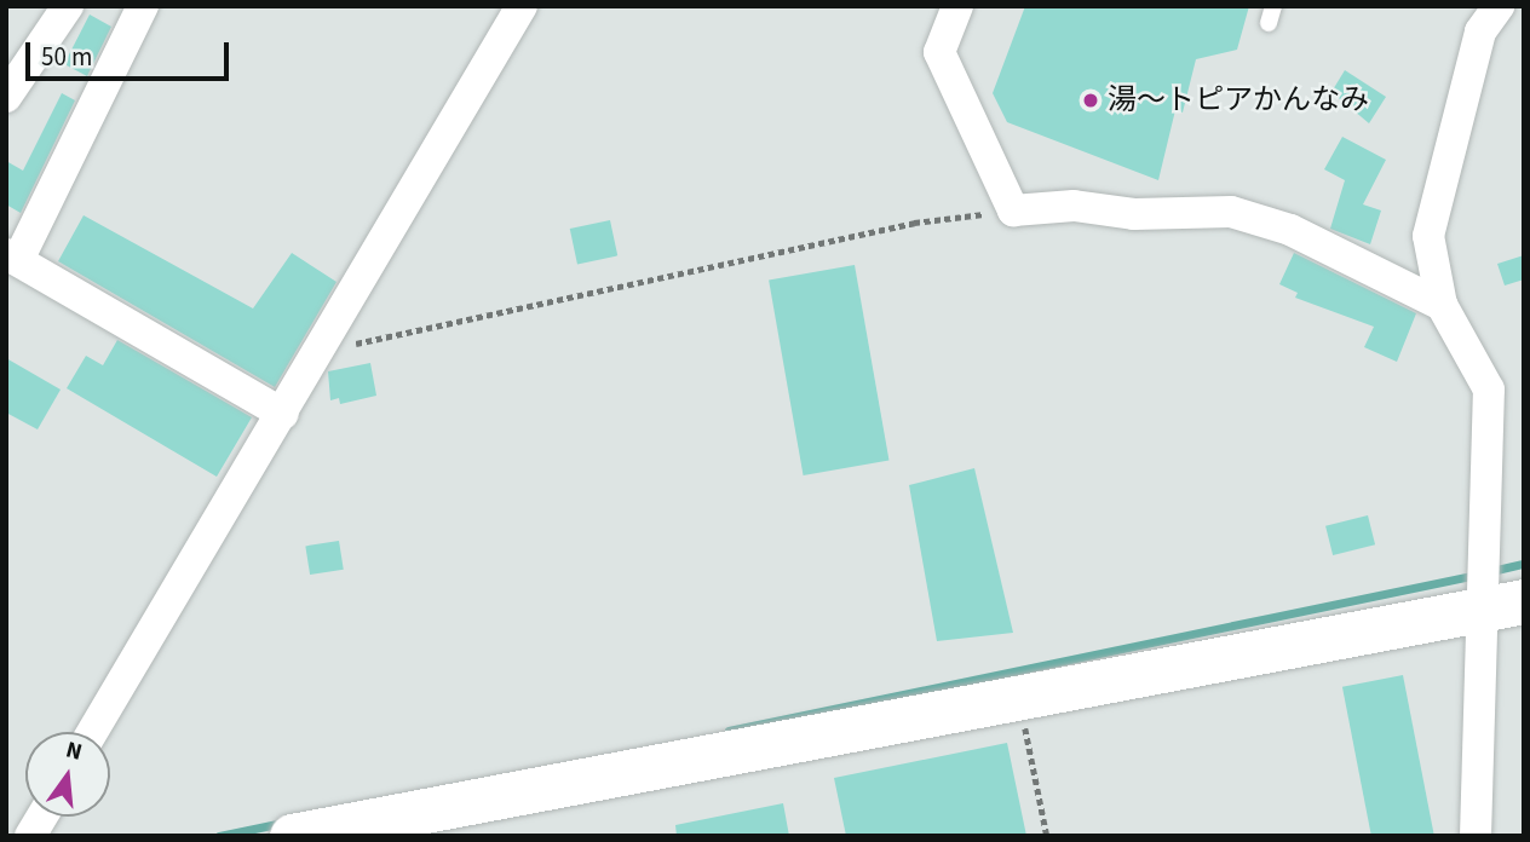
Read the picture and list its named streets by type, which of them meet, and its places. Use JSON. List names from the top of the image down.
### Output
{
  "places": ["湯～トピアかんなみ"],
  "scale_bar": "50 m",
  "north": "top"
}
